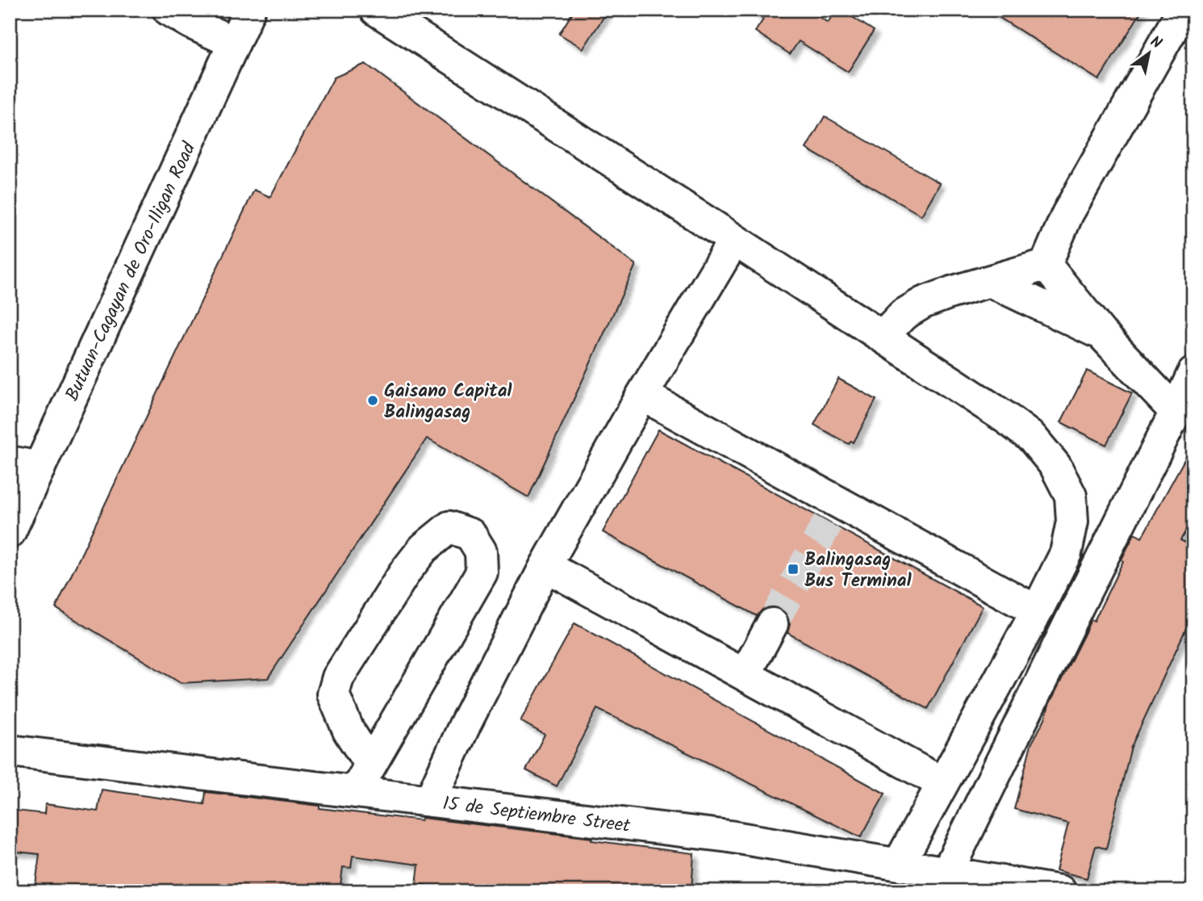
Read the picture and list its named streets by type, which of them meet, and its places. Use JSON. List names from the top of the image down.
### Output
{
  "streets": {
    "main road": ["Butuan-Cagayan de Oro-Iligan Road", "15 de Septiembre Street"]
  },
  "places": {
    "other": ["Gaisano Capital Balingasag"],
    "transit": ["Balingasag Bus Terminal"]
  },
  "north": "top right"
}
